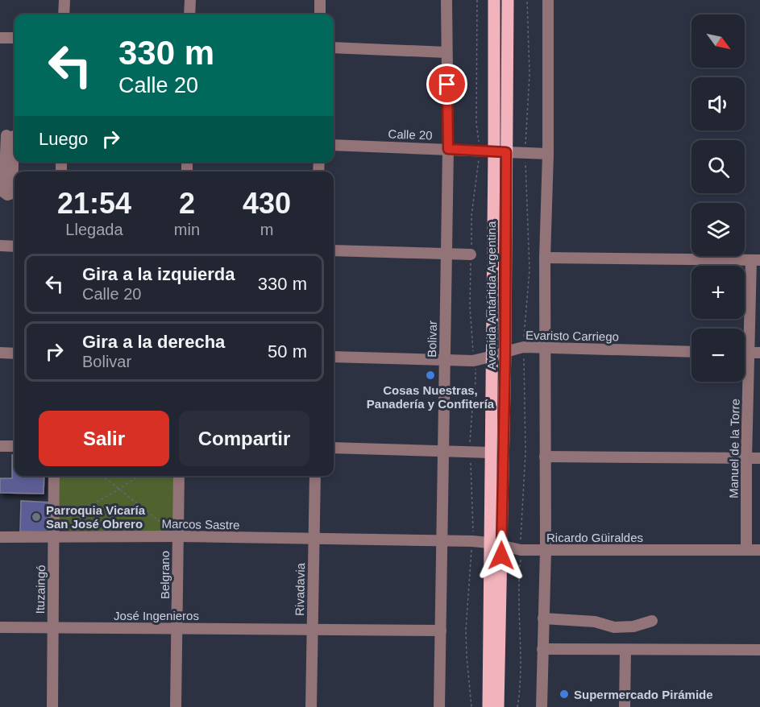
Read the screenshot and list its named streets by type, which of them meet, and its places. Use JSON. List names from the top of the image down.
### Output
{
  "streets": {
    "main road": ["Avenida Antártida Argentina"],
    "street": [
      "Calle 20",
      "Evaristo Carriego",
      "Bolivar",
      "Manuel de la Torre",
      "Marcos Sastre",
      "Ricardo Güiraldes",
      "Belgrano",
      "Ituzaingó",
      "Rivadavia",
      "José Ingenieros"
    ]
  },
  "crossings": [
    ["Calle 20", "Avenida Antártida Argentina"],
    ["Calle 20", "Bolivar"],
    ["Avenida Antártida Argentina", "Evaristo Carriego"],
    ["Avenida Antártida Argentina", "Ricardo Güiraldes"],
    ["Evaristo Carriego", "Bolivar"],
    ["Bolivar", "Ricardo Güiraldes"],
    ["Bolivar", "José Ingenieros"],
    ["Manuel de la Torre", "Ricardo Güiraldes"],
    ["Marcos Sastre", "Ricardo Güiraldes"],
    ["Marcos Sastre", "Belgrano"],
    ["Marcos Sastre", "Ituzaingó"],
    ["Marcos Sastre", "Rivadavia"],
    ["Ricardo Güiraldes", "Rivadavia"],
    ["Belgrano", "José Ingenieros"],
    ["Ituzaingó", "José Ingenieros"],
    ["Rivadavia", "José Ingenieros"]
  ],
  "places": ["Cosas Nuestras, Panadería y Confitería", "Parroquia Vicaría San José Obrero", "Supermercado Pirámide"],
  "north": "bottom right",
  "page": {
    "map_buttons": ["+", "−"],
    "turn": ["330 m", "Calle 20"],
    "then": "Luego",
    "eta": [
      "21:54",
      "Llegada",
      "2",
      "min",
      "430",
      "m"
    ],
    "list": [
      {
        "name": "Gira a la izquierda",
        "note": "Calle 20",
        "value": "330 m"
      },
      {
        "name": "Gira a la derecha",
        "note": "Bolivar",
        "value": "50 m"
      }
    ],
    "buttons": ["Salir", "Compartir"]
  }
}
